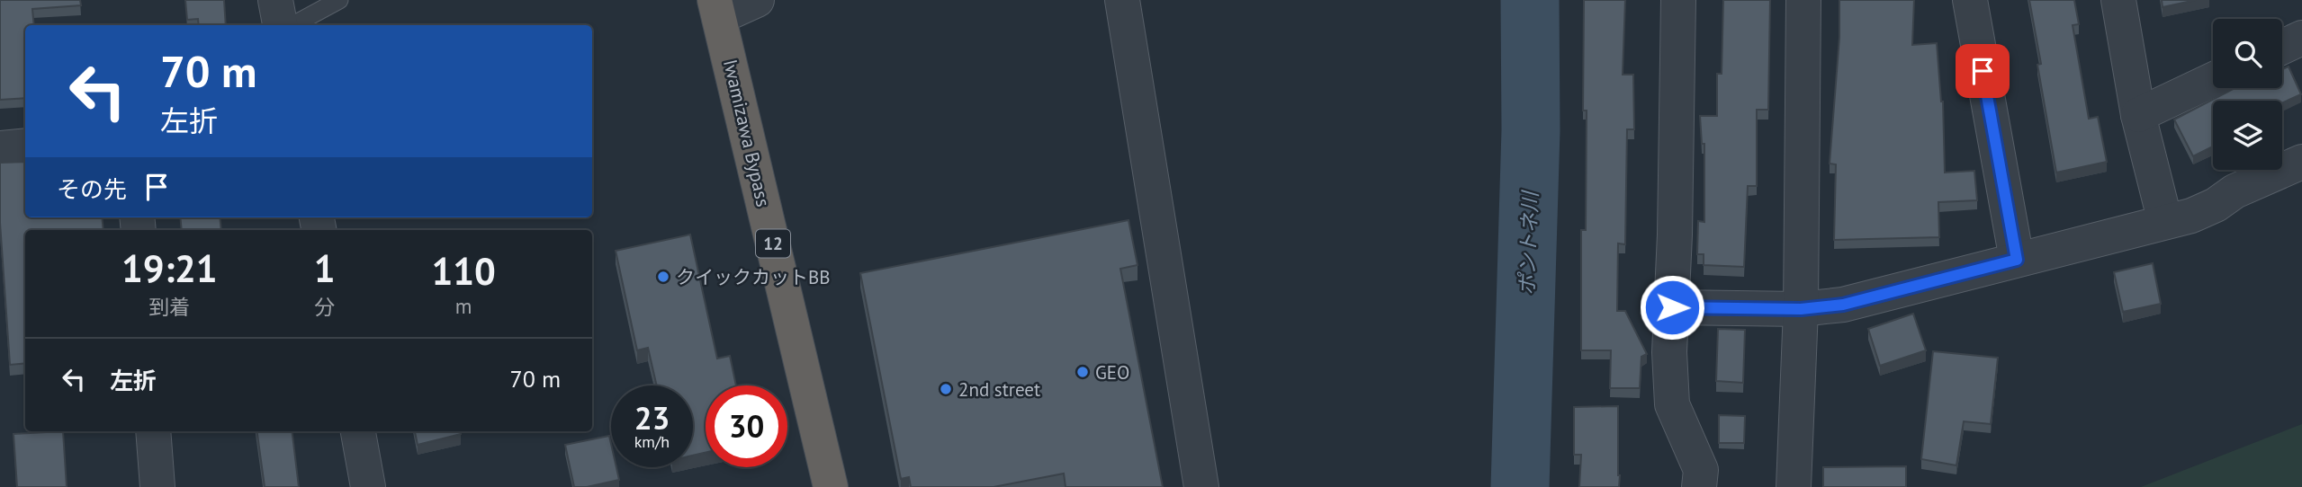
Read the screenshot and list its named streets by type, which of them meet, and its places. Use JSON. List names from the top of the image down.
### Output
{
  "streets": {
    "highway": ["Iwamizawa Bypass", "12"]
  },
  "water": ["ポントネ川"],
  "places": ["クイックカットBB", "GEO", "2nd street"],
  "page": {
    "turn": ["70 m", "左折"],
    "then": "その先",
    "eta": [
      "19:21",
      "到着",
      "1",
      "分",
      "110",
      "m"
    ],
    "list": [
      {
        "name": "左折",
        "value": "70 m"
      }
    ],
    "speed": "23 km/h",
    "limit": "30"
  }
}
